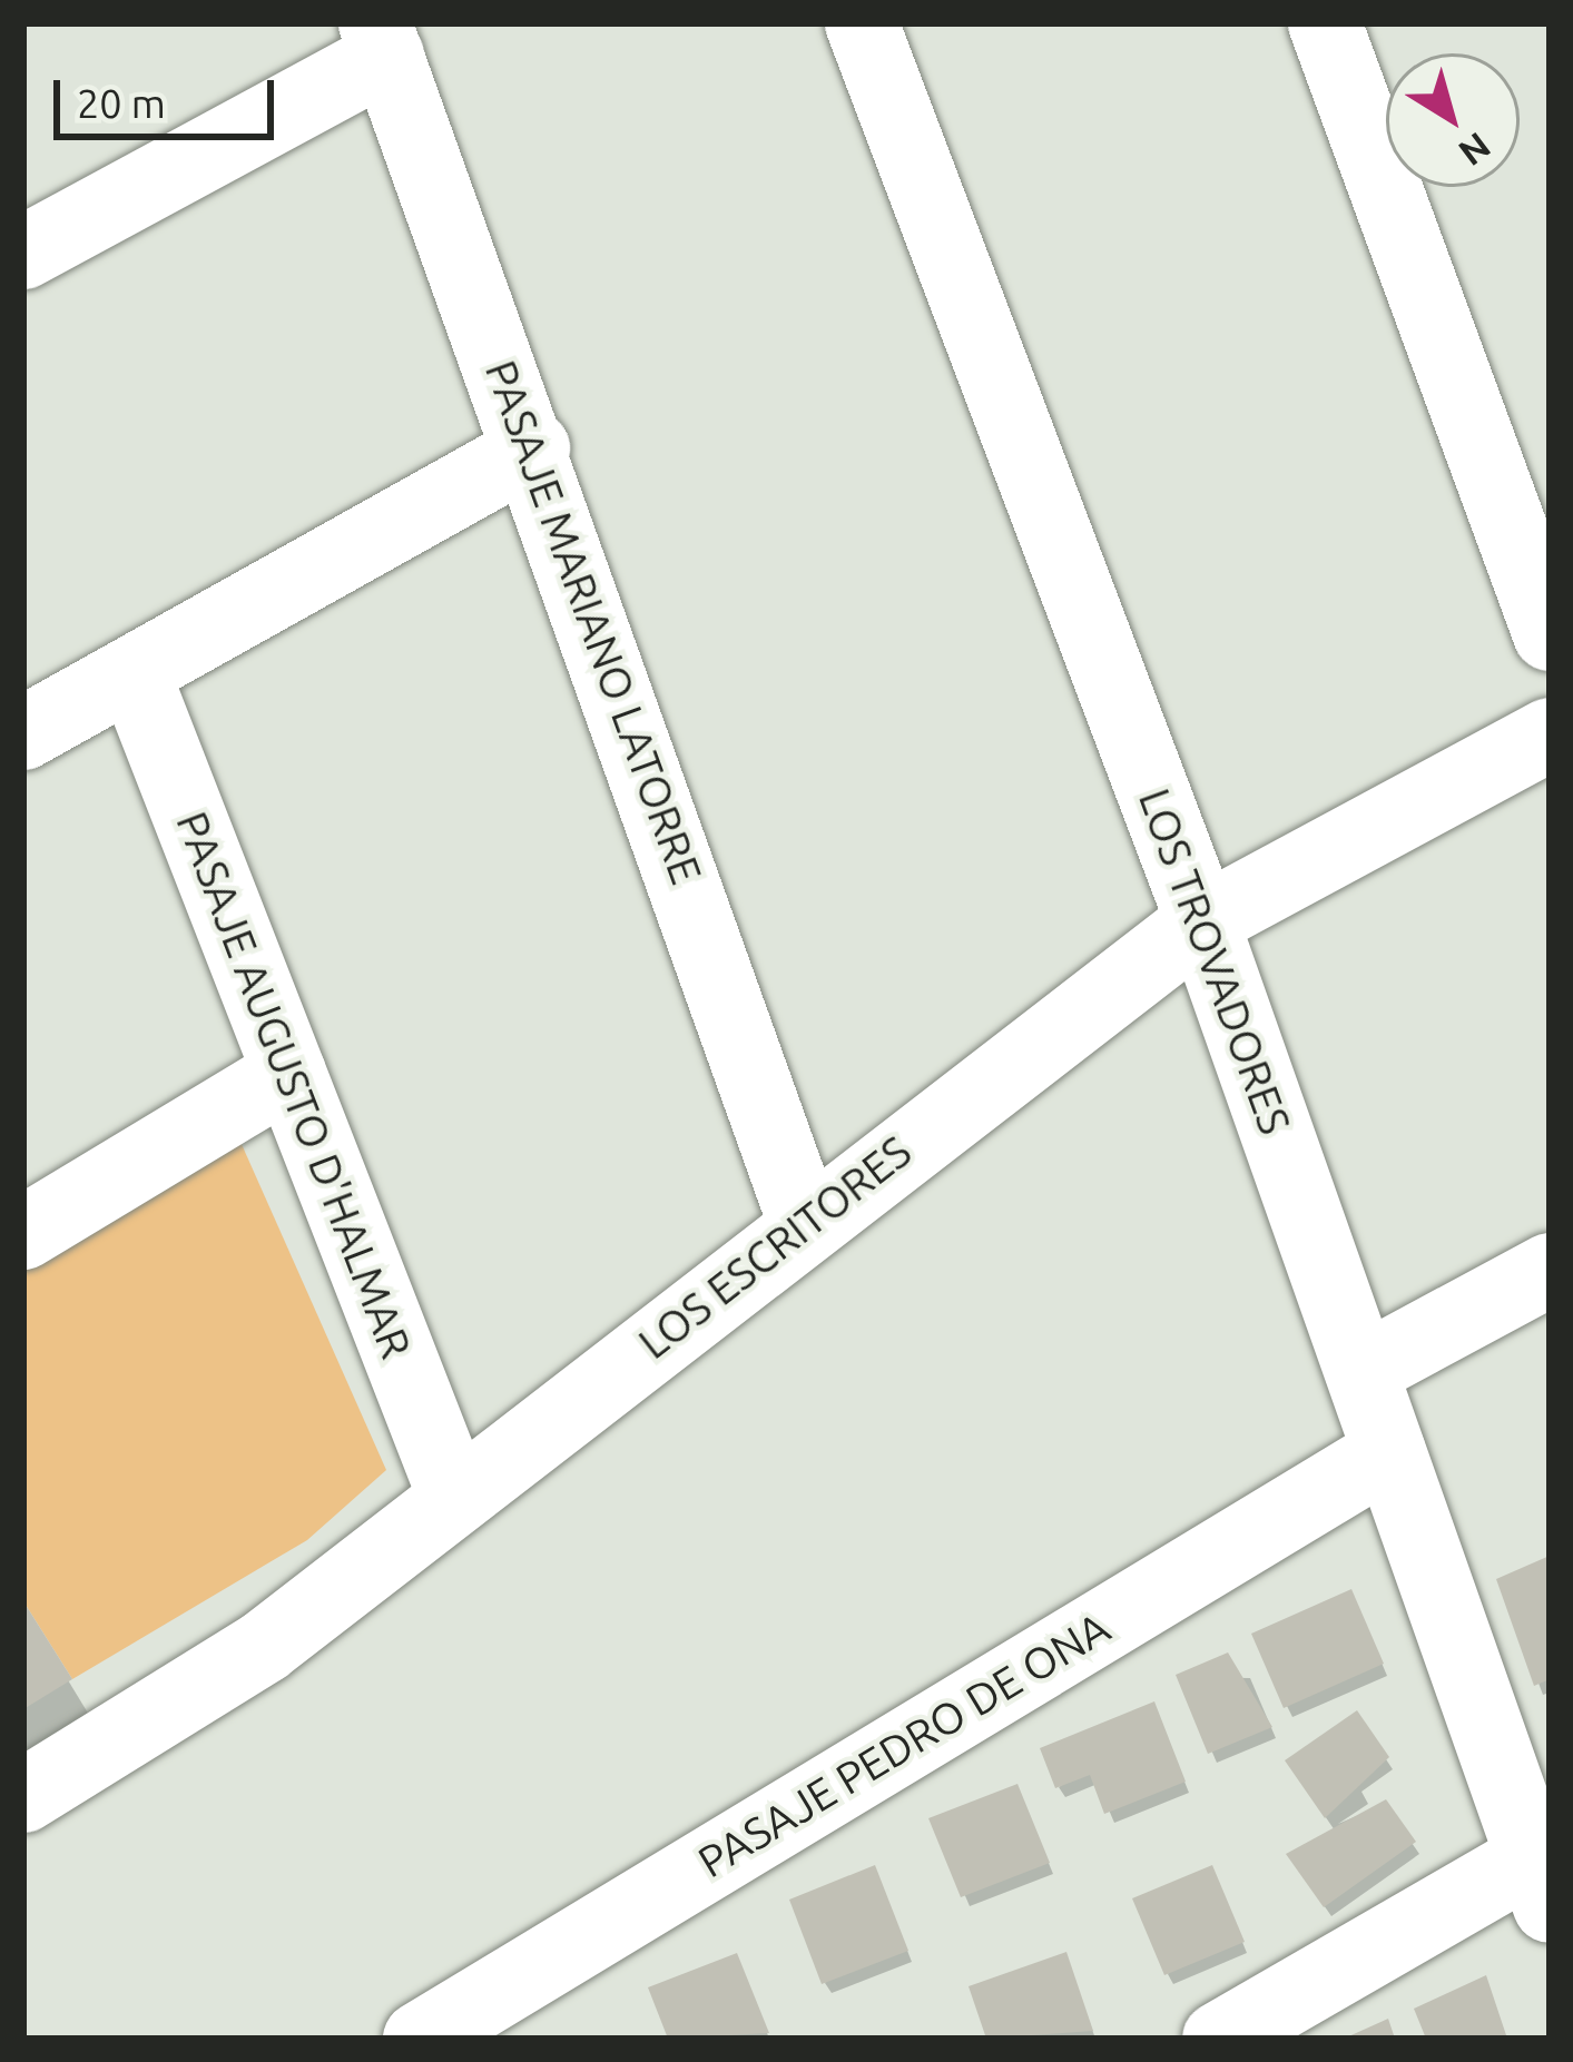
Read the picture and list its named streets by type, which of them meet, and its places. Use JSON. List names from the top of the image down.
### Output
{
  "streets": {
    "street": [
      "PASAJE MARIANO LATORRE",
      "LOS TROVADORES",
      "PASAJE AUGUSTO D'HALMAR",
      "LOS ESCRITORES",
      "PASAJE PEDRO DE ONA"
    ]
  },
  "crossings": [
    ["PASAJE MARIANO LATORRE", "LOS ESCRITORES"],
    ["LOS TROVADORES", "LOS ESCRITORES"],
    ["LOS TROVADORES", "PASAJE PEDRO DE ONA"],
    ["PASAJE AUGUSTO D'HALMAR", "LOS ESCRITORES"]
  ],
  "scale_bar": "20 m",
  "north": "bottom right"
}
